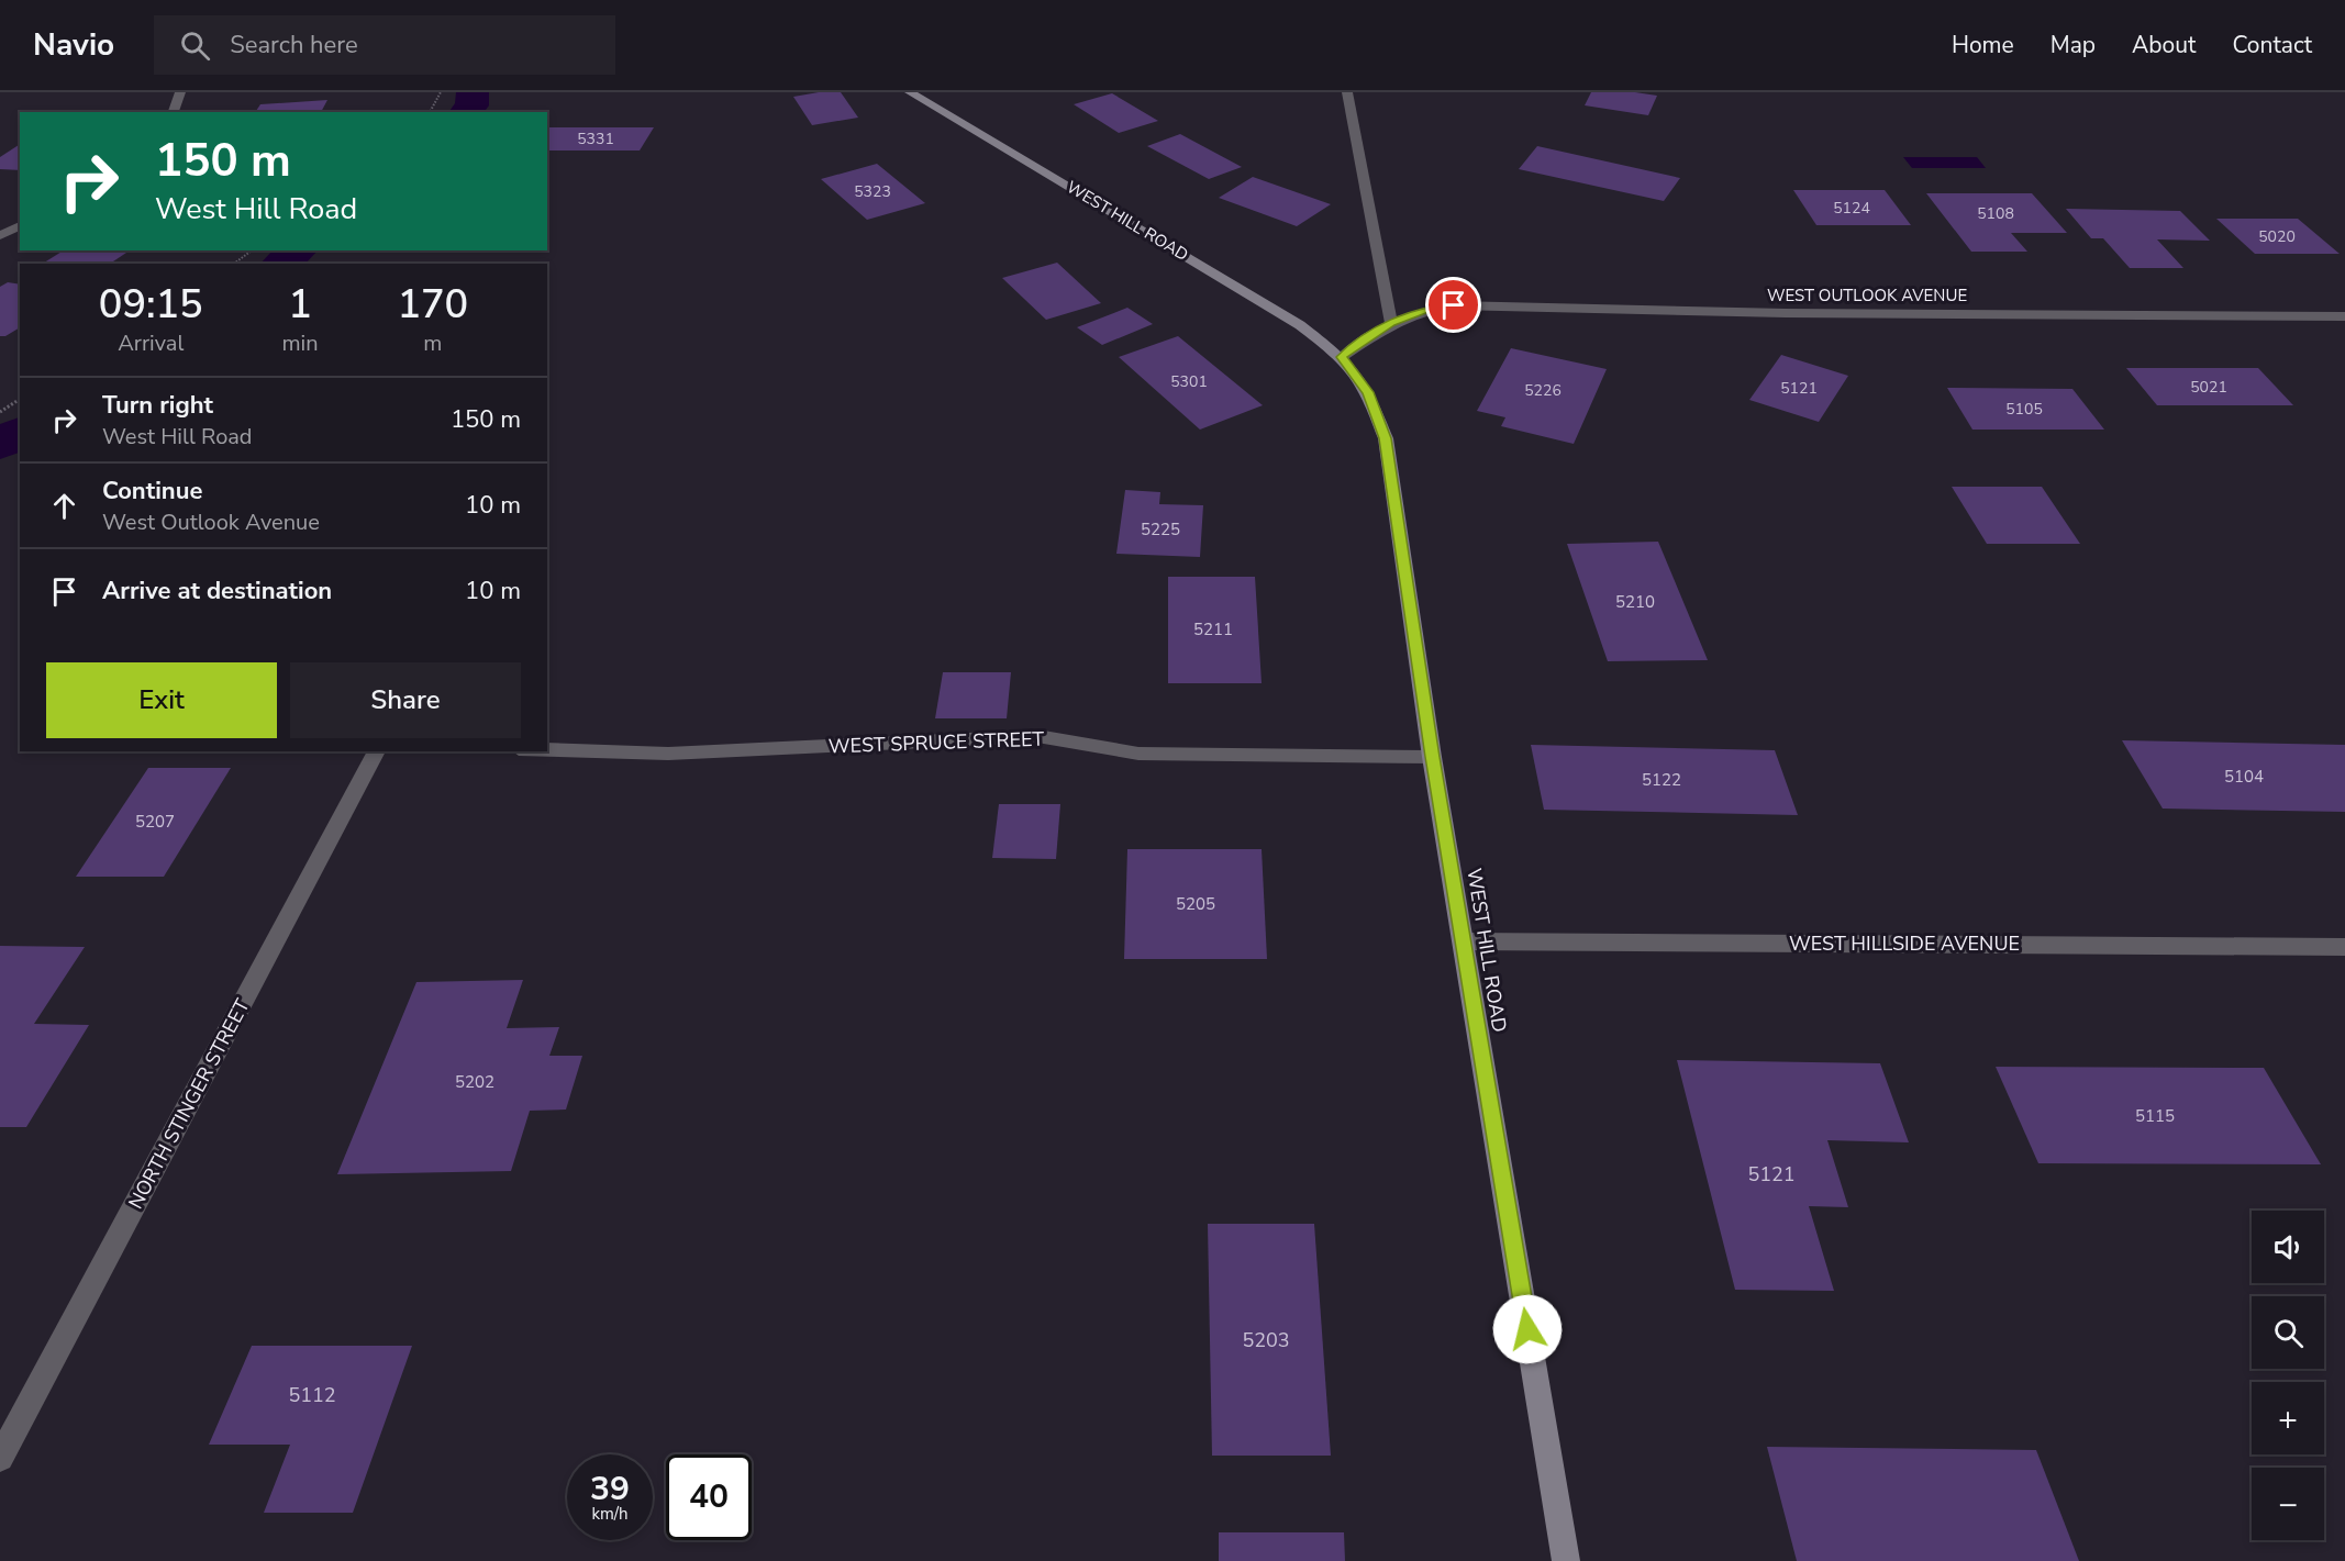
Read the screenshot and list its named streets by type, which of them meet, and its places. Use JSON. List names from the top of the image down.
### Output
{
  "streets": {
    "street": [
      "WEST HILL ROAD",
      "WEST OUTLOOK AVENUE",
      "WEST SPRUCE STREET",
      "WEST HILLSIDE AVENUE",
      "NORTH STINGER STREET"
    ]
  },
  "crossings": [
    ["WEST HILL ROAD", "WEST SPRUCE STREET"],
    ["WEST HILL ROAD", "WEST HILLSIDE AVENUE"]
  ],
  "house_numbers": [
    "5331",
    "5323",
    "5124",
    "5108",
    "5020",
    "5301",
    "5021",
    "5121",
    "5226",
    "5105",
    "5225",
    "5210",
    "5211",
    "5104",
    "5122",
    "5207",
    "5205",
    "5202",
    "5115",
    "5121",
    "5203",
    "5112"
  ],
  "page": {
    "header": "Navio",
    "search": "Search here",
    "nav": [
      "Home",
      "Map",
      "About",
      "Contact"
    ],
    "turn": ["150 m", "West Hill Road"],
    "eta": [
      "09:15",
      "Arrival",
      "1",
      "min",
      "170",
      "m"
    ],
    "list": [
      {
        "name": "Turn right",
        "note": "West Hill Road",
        "value": "150 m"
      },
      {
        "name": "Continue",
        "note": "West Outlook Avenue",
        "value": "10 m"
      },
      {
        "name": "Arrive at destination",
        "value": "10 m"
      }
    ],
    "buttons": ["Exit", "Share"],
    "map_buttons": ["+", "−"],
    "speed": "39 km/h",
    "limit": "40"
  }
}
